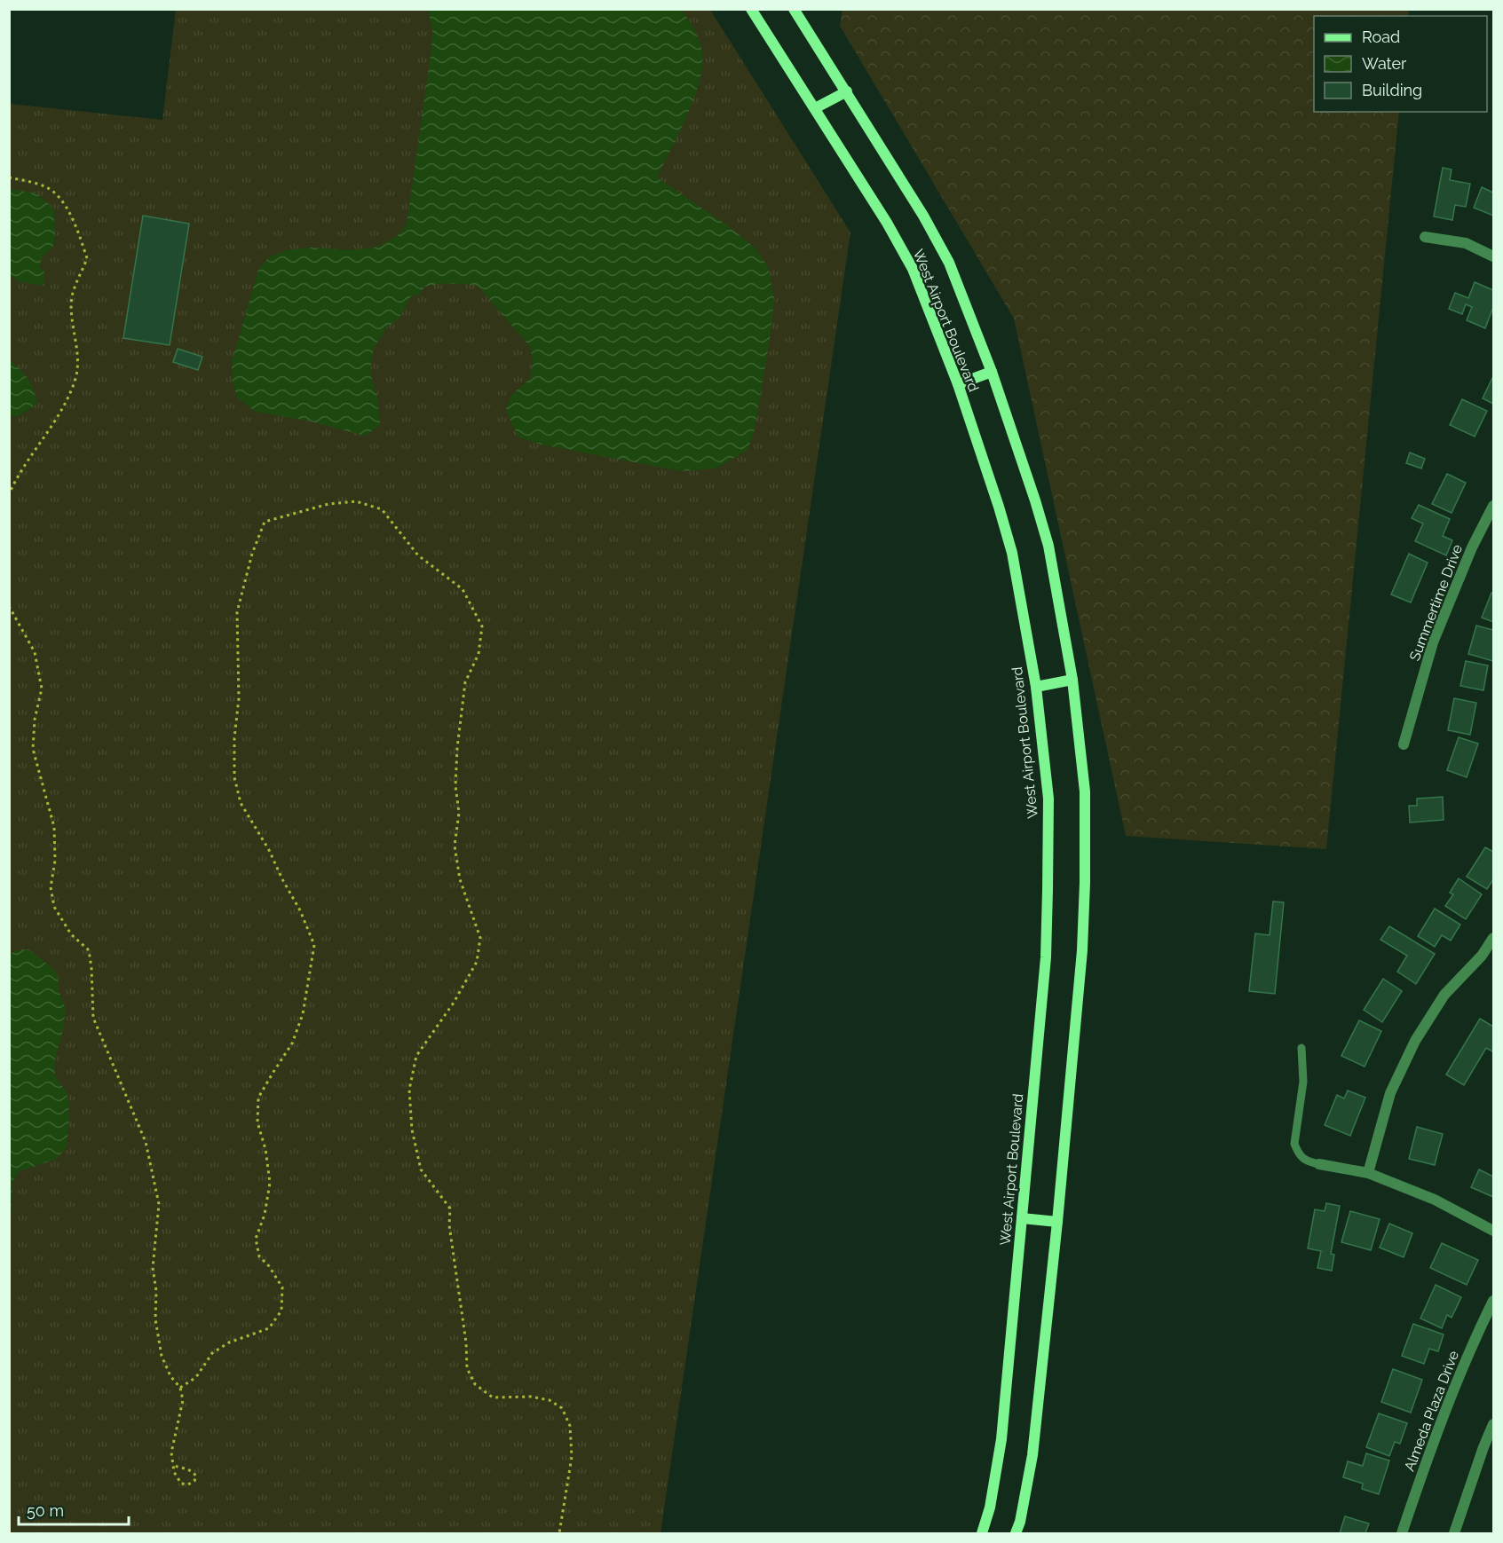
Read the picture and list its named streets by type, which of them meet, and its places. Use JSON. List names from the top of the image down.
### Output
{
  "streets": {
    "main road": ["West Airport Boulevard"],
    "street": ["Summertime Drive", "Almeda Plaza Drive"]
  },
  "legend": ["Road", "Water", "Building"],
  "scale_bar": "50 m"
}
